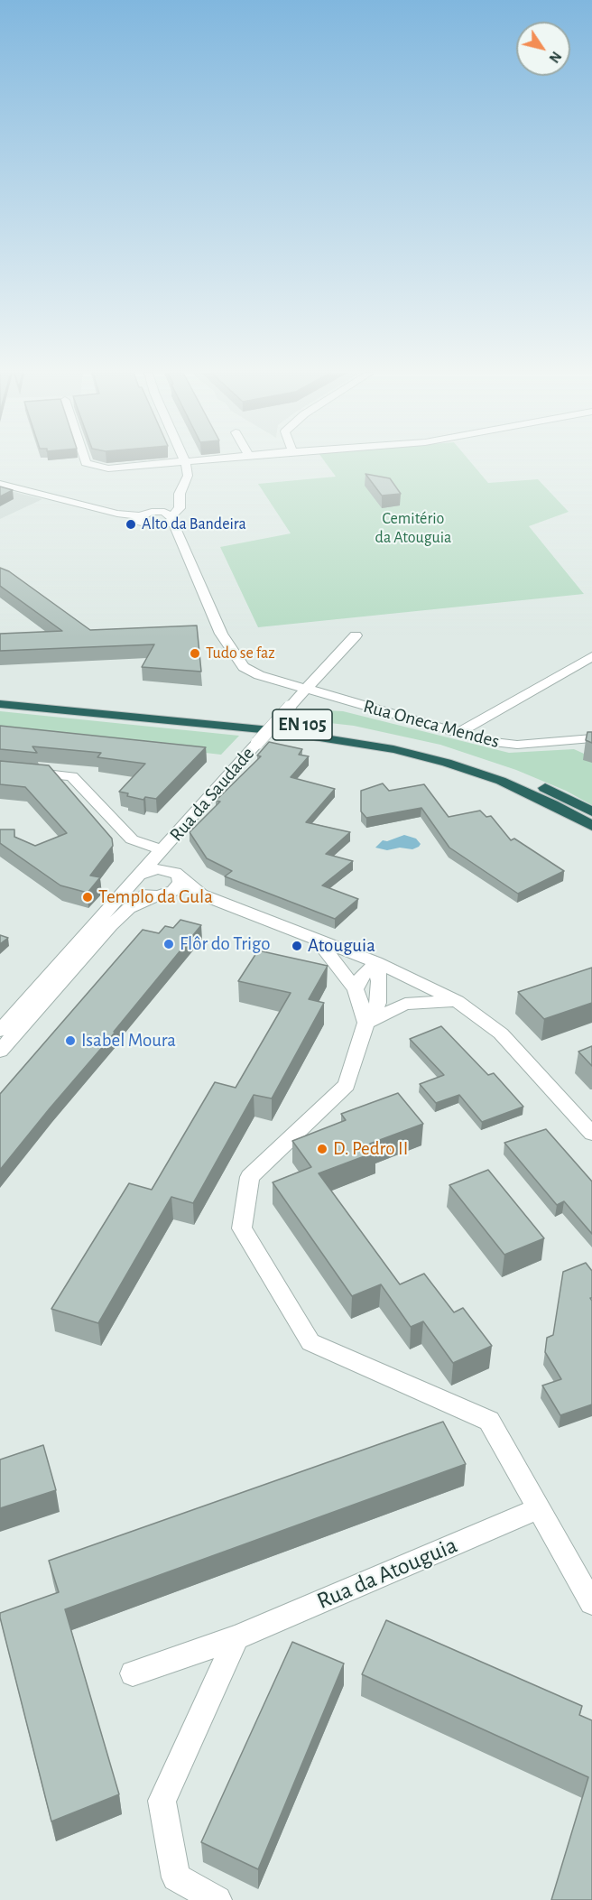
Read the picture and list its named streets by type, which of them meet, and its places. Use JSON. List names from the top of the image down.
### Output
{
  "streets": {
    "highway": ["EN 105"],
    "street": ["Rua Oneca Mendes", "Rua da Saudade", "Rua da Atouguia"]
  },
  "crossings": [
    ["Rua Oneca Mendes", "Rua da Saudade"]
  ],
  "parks": ["Cemitério da Atouguia"],
  "places": [
    "Alto da Bandeira",
    "Tudo se faz",
    "Templo da Gula",
    "Flôr do Trigo",
    "Atouguia",
    "Isabel Moura",
    "D. Pedro II"
  ],
  "north": "bottom right"
}
